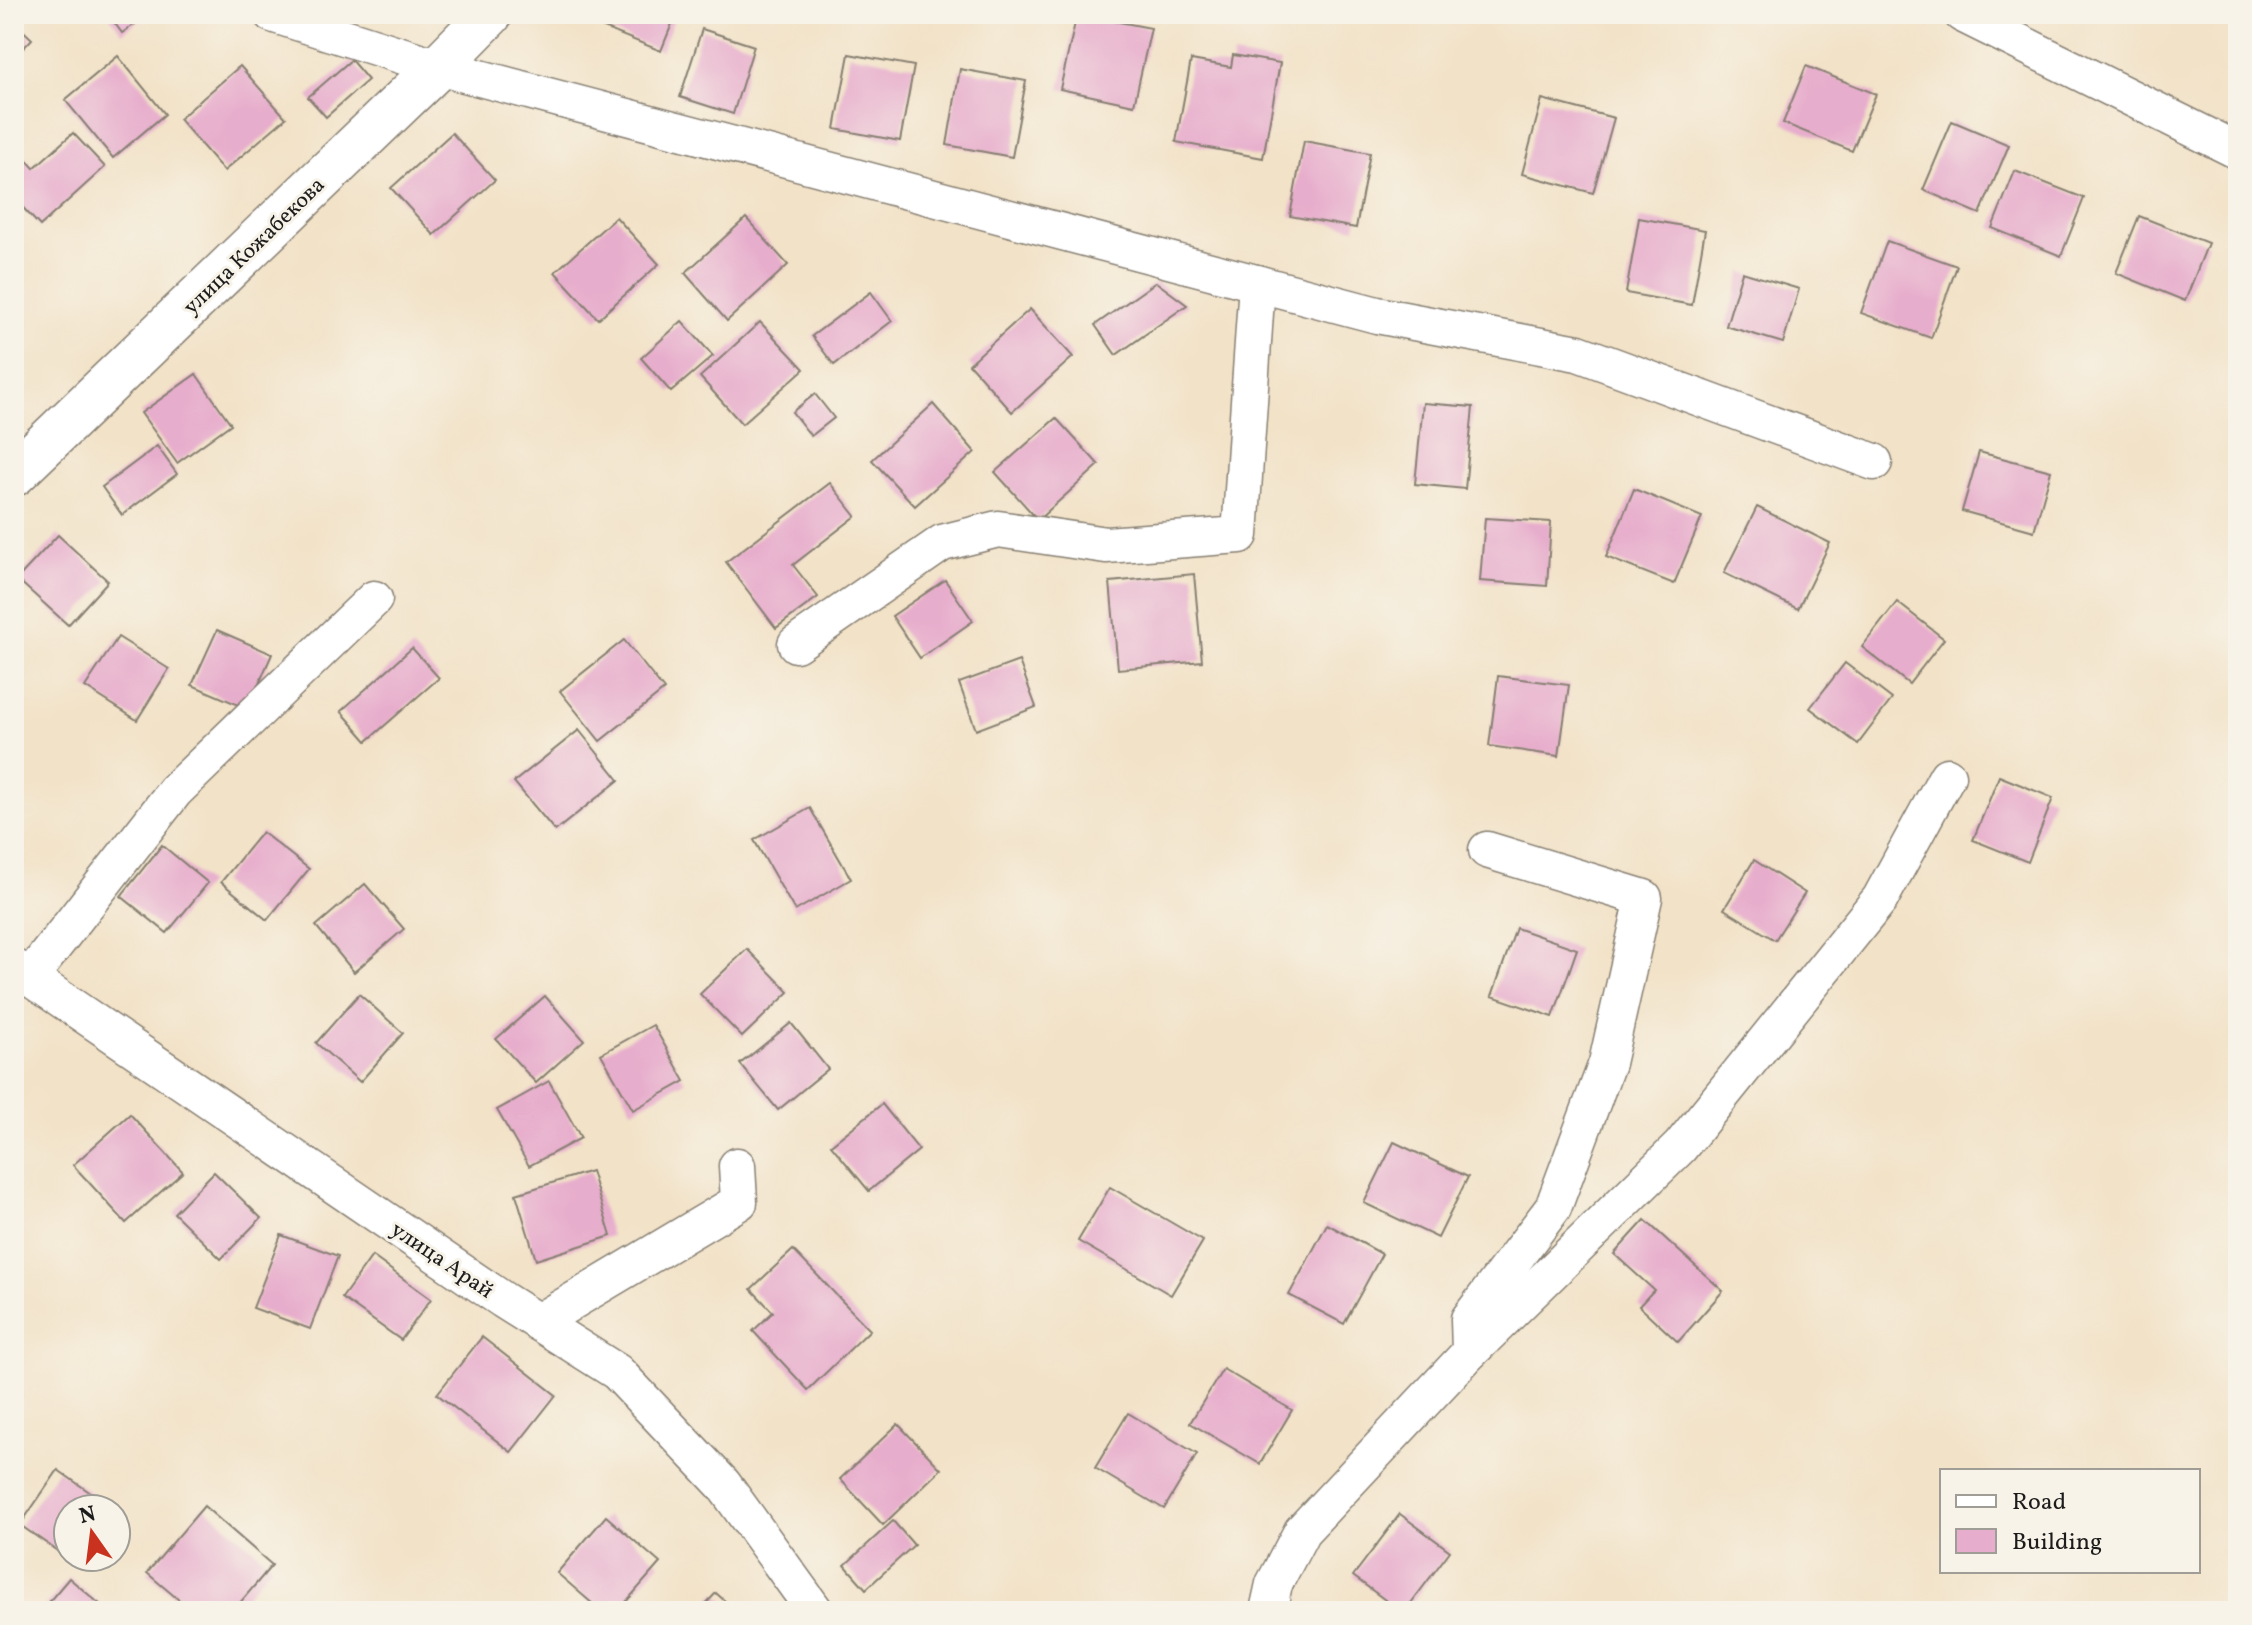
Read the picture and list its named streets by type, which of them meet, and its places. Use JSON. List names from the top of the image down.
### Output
{
  "streets": {
    "main road": ["улица Кожабекова"],
    "street": ["улица Арай"]
  },
  "legend": ["Road", "Building"],
  "north": "top"
}
